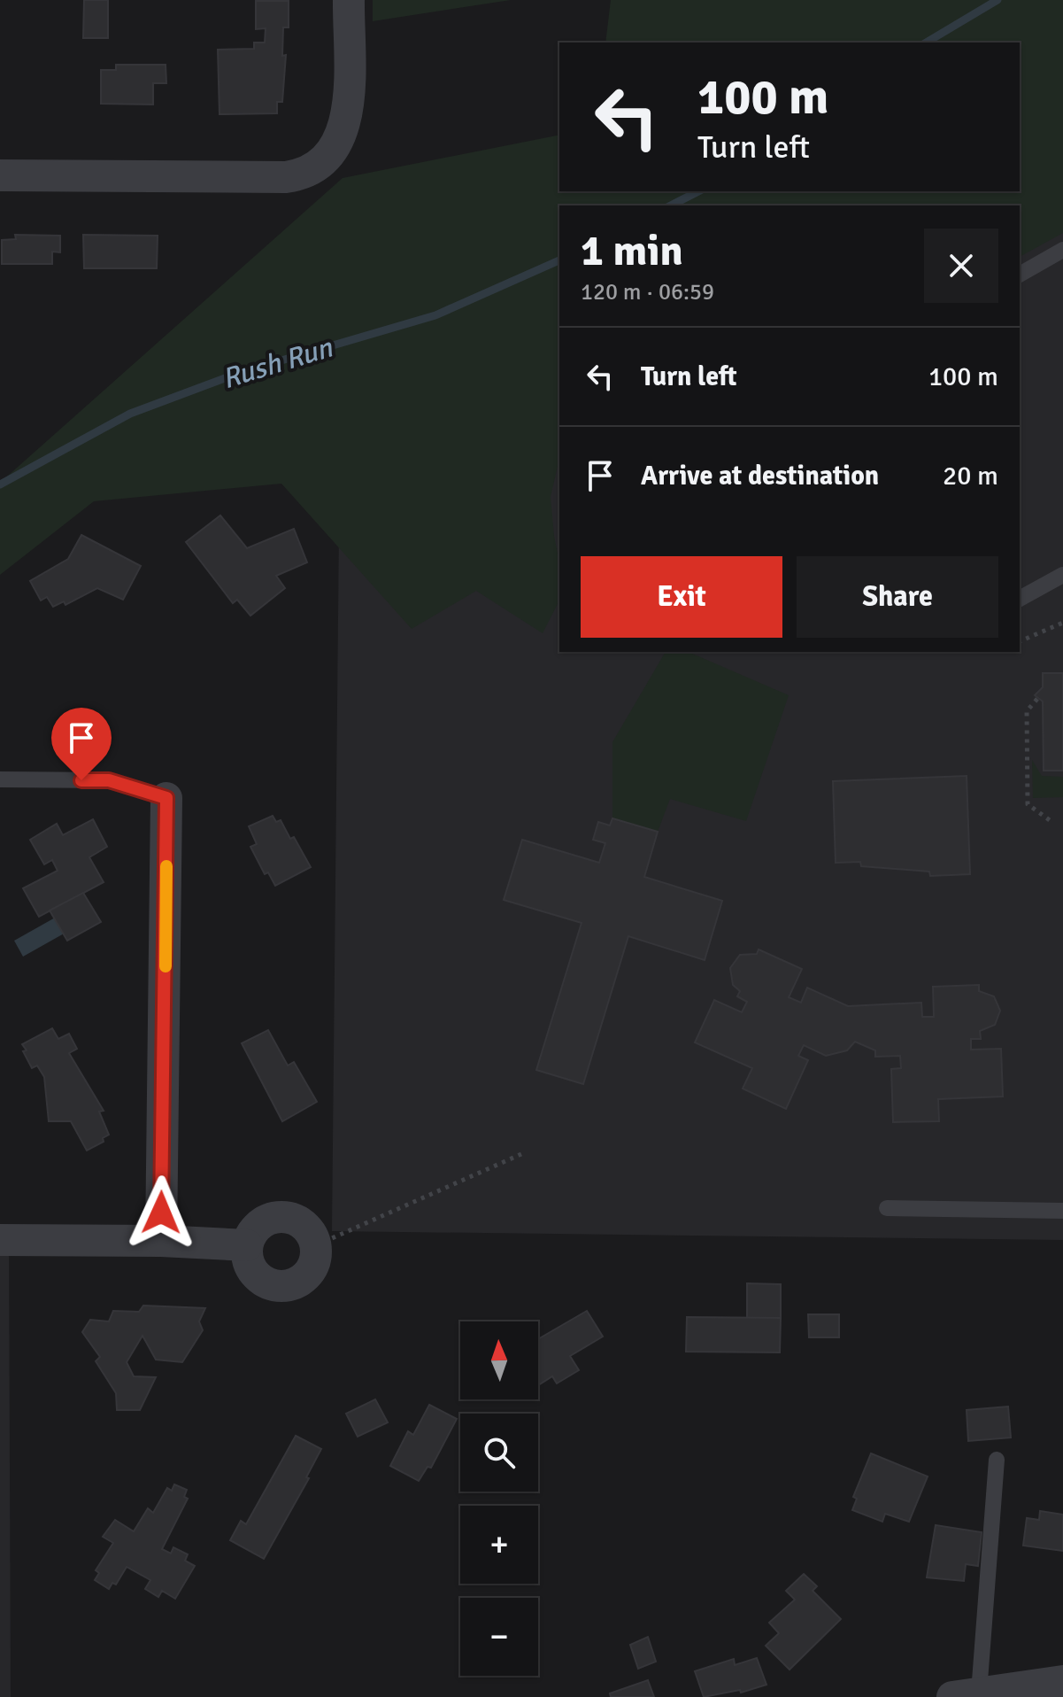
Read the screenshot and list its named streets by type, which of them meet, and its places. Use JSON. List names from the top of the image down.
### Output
{
  "water": ["Rush Run"],
  "north": "top",
  "page": {
    "turn": ["100 m", "Turn left"],
    "heading": ["1 min", "120 m · 06:59"],
    "list": [
      {
        "name": "Turn left",
        "value": "100 m"
      },
      {
        "name": "Arrive at destination",
        "value": "20 m"
      }
    ],
    "buttons": ["Exit", "Share"],
    "map_buttons": ["+", "−"]
  }
}
